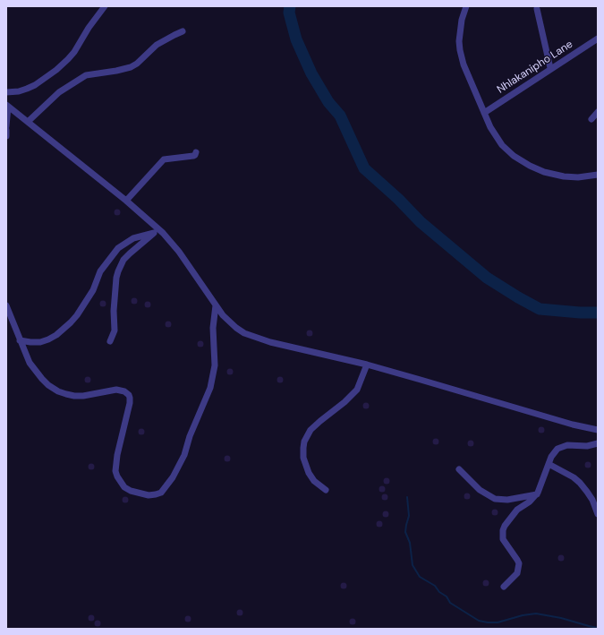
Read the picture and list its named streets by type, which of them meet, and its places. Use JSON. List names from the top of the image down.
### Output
{
  "streets": {
    "street": ["Nhlakanipho Lane"]
  }
}
